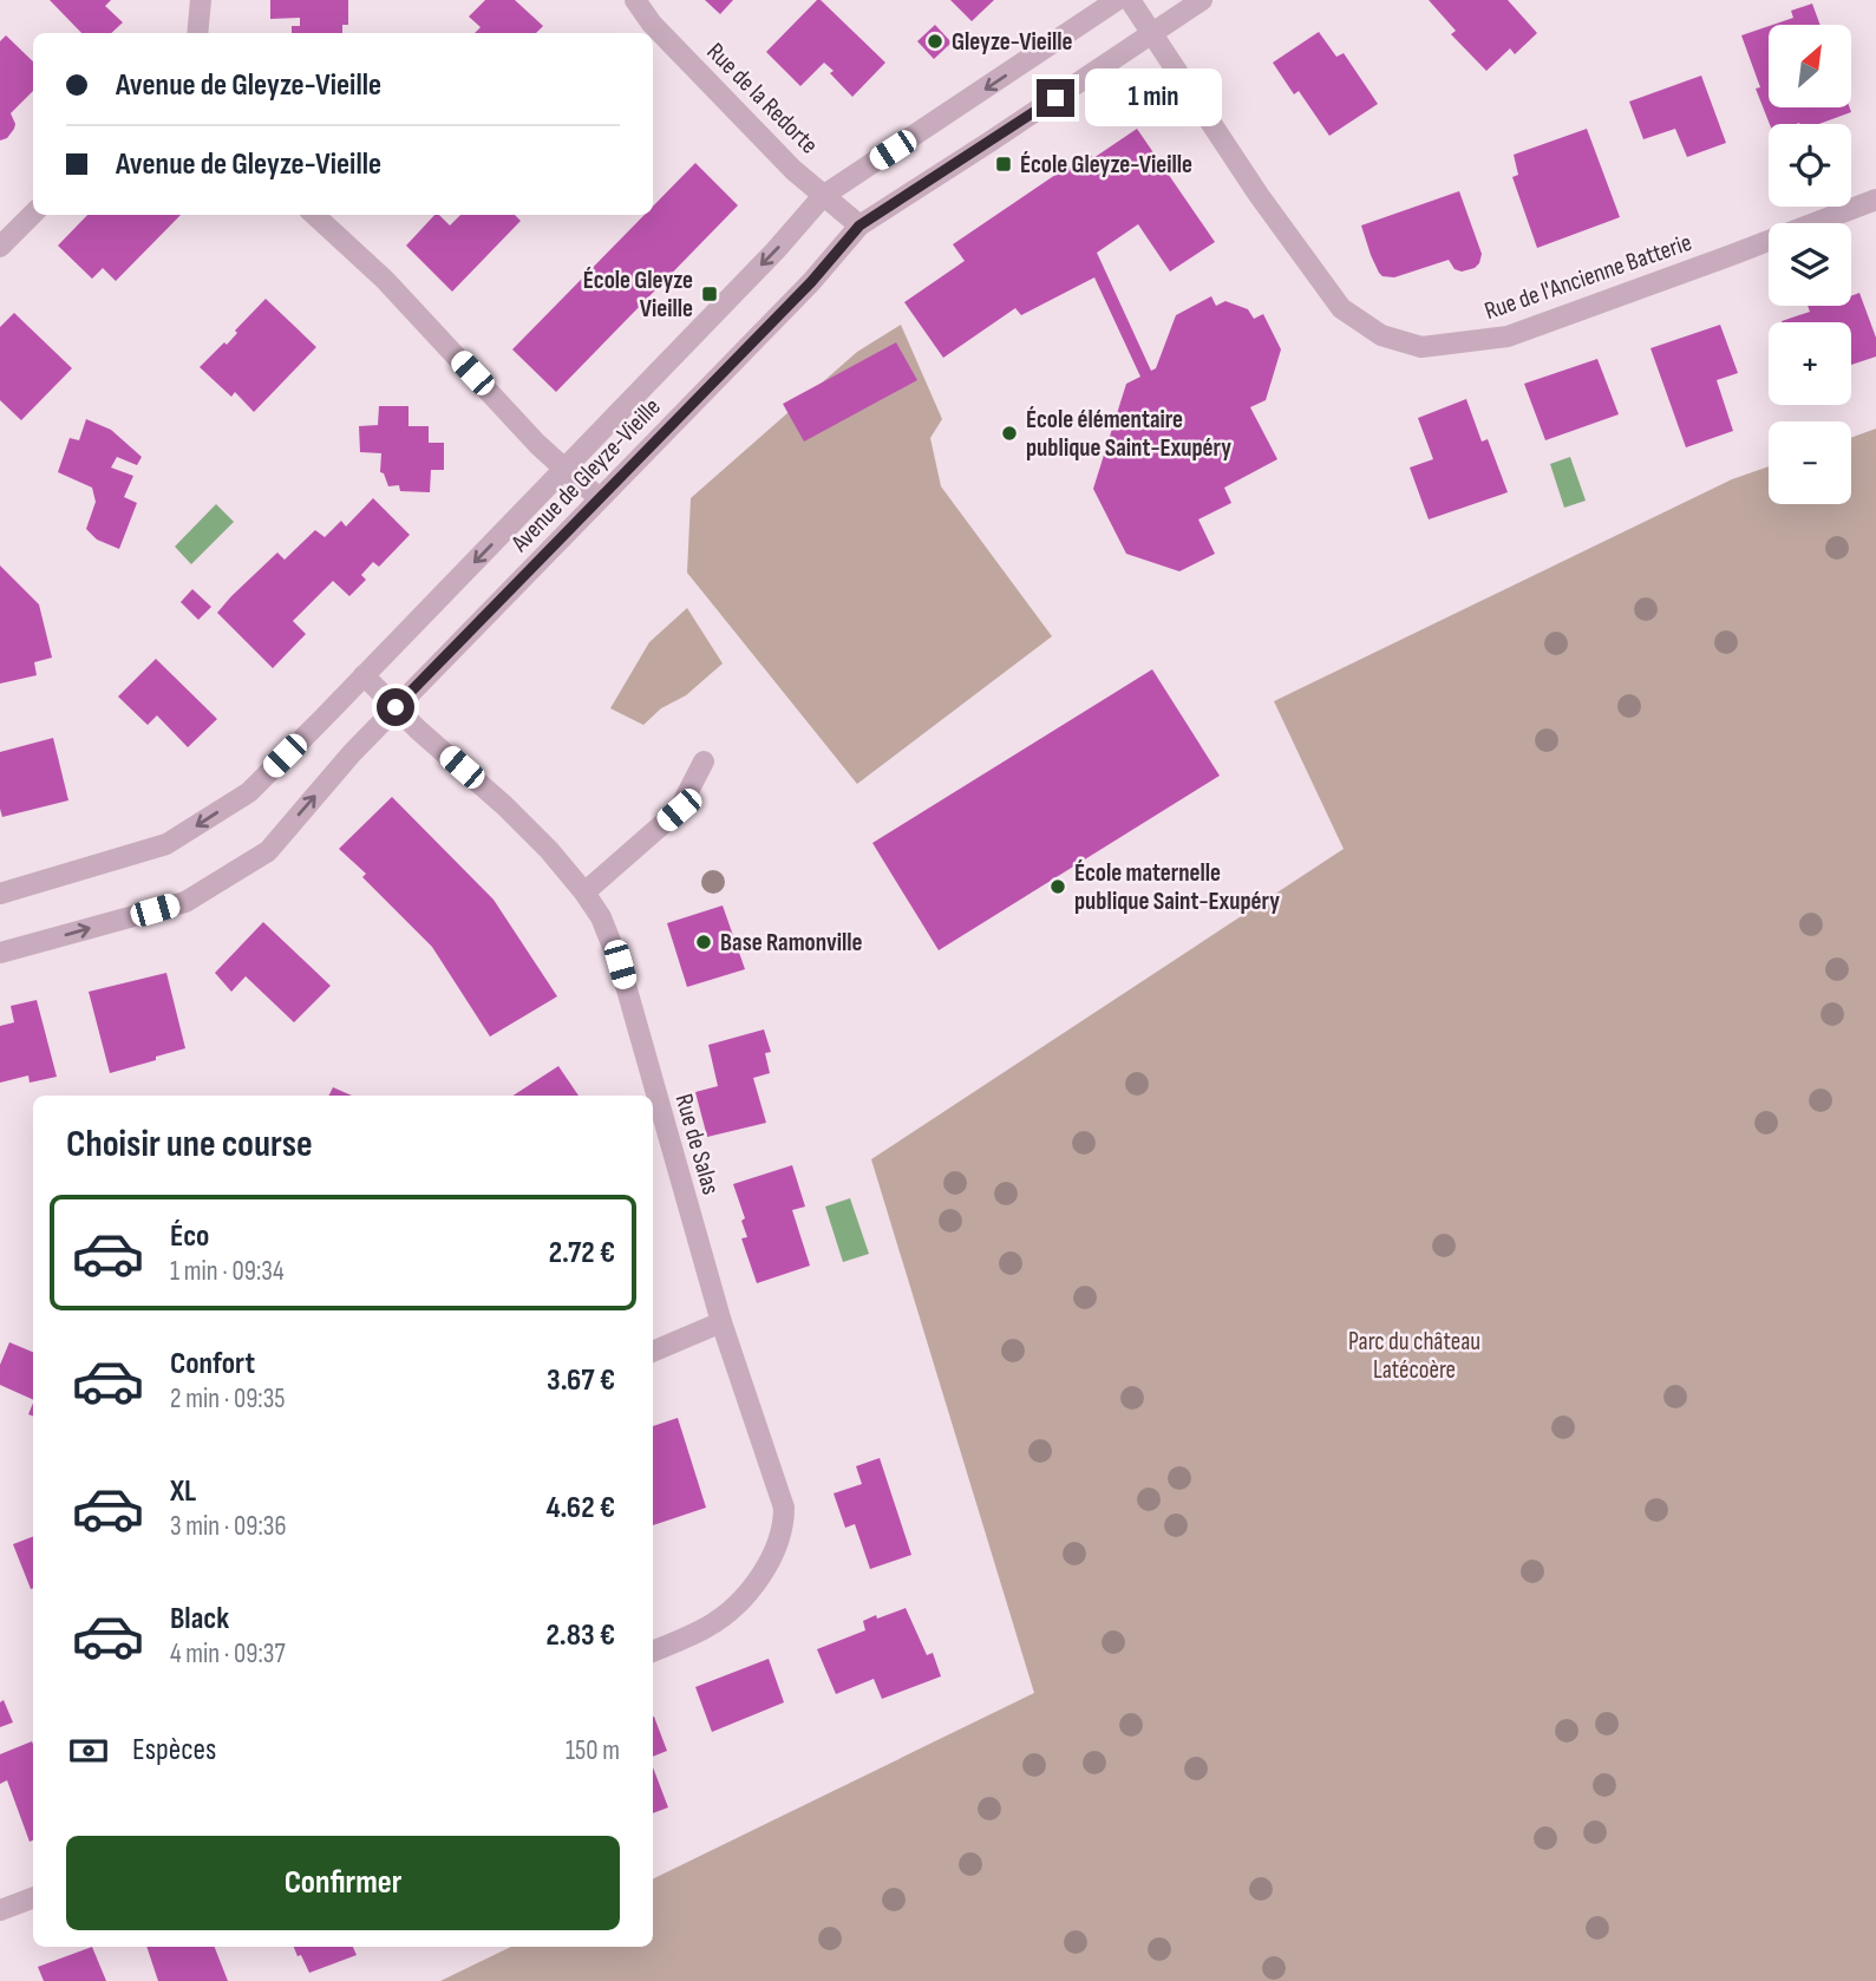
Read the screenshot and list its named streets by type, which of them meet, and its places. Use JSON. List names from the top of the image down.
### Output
{
  "streets": {
    "street": [
      "Rue de la Redorte",
      "Rue de l'Ancienne Batterie",
      "Avenue de Gleyze-Vieille",
      "Rue de Salas"
    ]
  },
  "crossings": [
    ["Rue de la Redorte", "Avenue de Gleyze-Vieille"],
    ["Rue de l'Ancienne Batterie", "Avenue de Gleyze-Vieille"],
    ["Avenue de Gleyze-Vieille", "Rue de Salas"]
  ],
  "parks": ["Parc du château Latécoère"],
  "places": {
    "other": [
      "Gleyze-Vieille",
      "École élémentaire publique Saint-Exupéry",
      "École maternelle publique Saint-Exupéry",
      "Base Ramonville"
    ],
    "transit": ["École Gleyze-Vieille", "École Gleyze Vieille"]
  },
  "north": "top right",
  "page": {
    "map_buttons": ["+", "−"],
    "banner": ["Avenue de Gleyze-Vieille", "Avenue de Gleyze-Vieille"],
    "bubble": "1 min",
    "heading": "Choisir une course",
    "list": [
      {
        "name": "Éco",
        "note": "1 min · 09:34",
        "value": "2.72 €"
      },
      {
        "name": "Confort",
        "note": "2 min · 09:35",
        "value": "3.67 €"
      },
      {
        "name": "XL",
        "note": "3 min · 09:36",
        "value": "4.62 €"
      },
      {
        "name": "Black",
        "note": "4 min · 09:37",
        "value": "2.83 €"
      }
    ],
    "pay": ["Espèces", "150 m"],
    "buttons": "Confirmer"
  }
}
